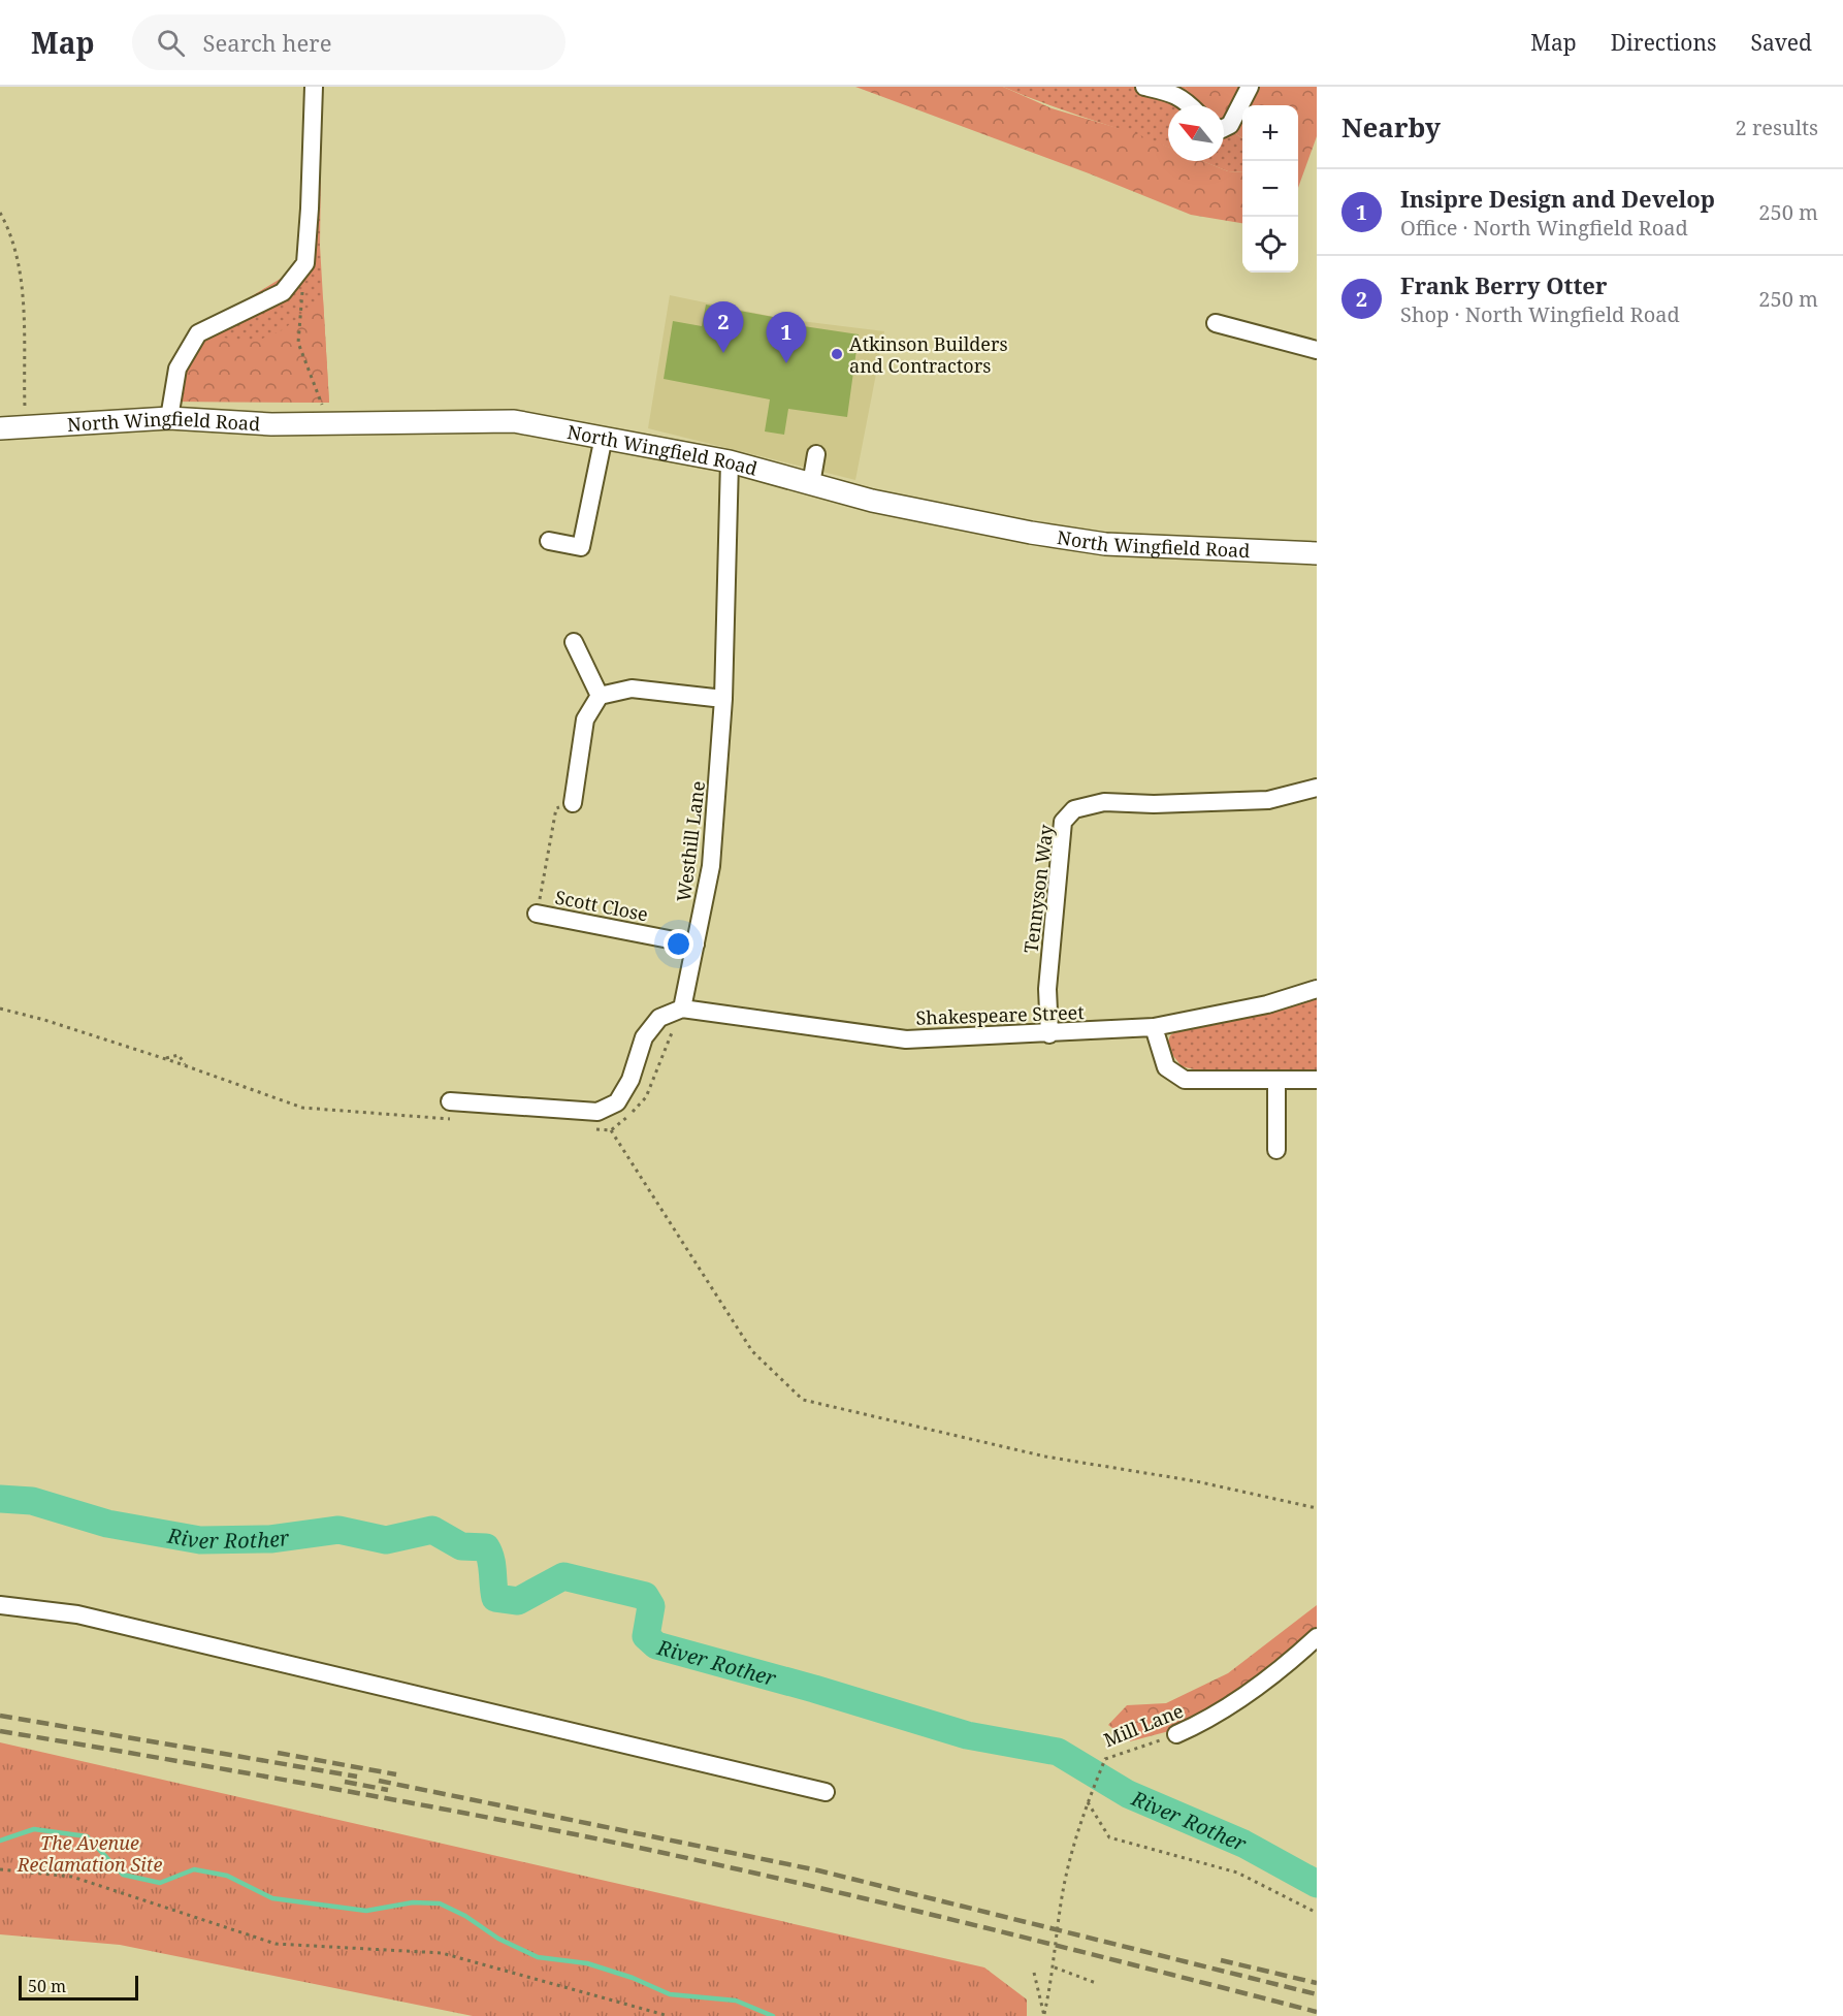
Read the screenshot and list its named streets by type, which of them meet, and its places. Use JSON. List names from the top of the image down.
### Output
{
  "streets": {
    "main road": ["North Wingfield Road"],
    "street": [
      "Westhill Lane",
      "Tennyson Way",
      "Scott Close",
      "Shakespeare Street",
      "Mill Lane"
    ]
  },
  "crossings": [
    ["North Wingfield Road", "Westhill Lane"],
    ["Westhill Lane", "Scott Close"],
    ["Westhill Lane", "Shakespeare Street"],
    ["Tennyson Way", "Shakespeare Street"]
  ],
  "water": ["River Rother"],
  "parks": ["The Avenue Reclamation Site"],
  "places": ["Atkinson Builders and Contractors"],
  "scale_bar": "50 m",
  "north": "top left",
  "page": {
    "header": "Map",
    "search": "Search here",
    "nav": ["Map", "Directions", "Saved"],
    "heading": ["Nearby", "2 results"],
    "map_buttons": ["+", "−"],
    "list": [
      {
        "mark": "1",
        "name": "Insipre Design and Develop",
        "note": "Office · North Wingfield Road",
        "value": "250 m"
      },
      {
        "mark": "2",
        "name": "Frank Berry Otter",
        "note": "Shop · North Wingfield Road",
        "value": "250 m"
      }
    ],
    "pins": ["2", "1"],
    "scale": "50 m"
  }
}
